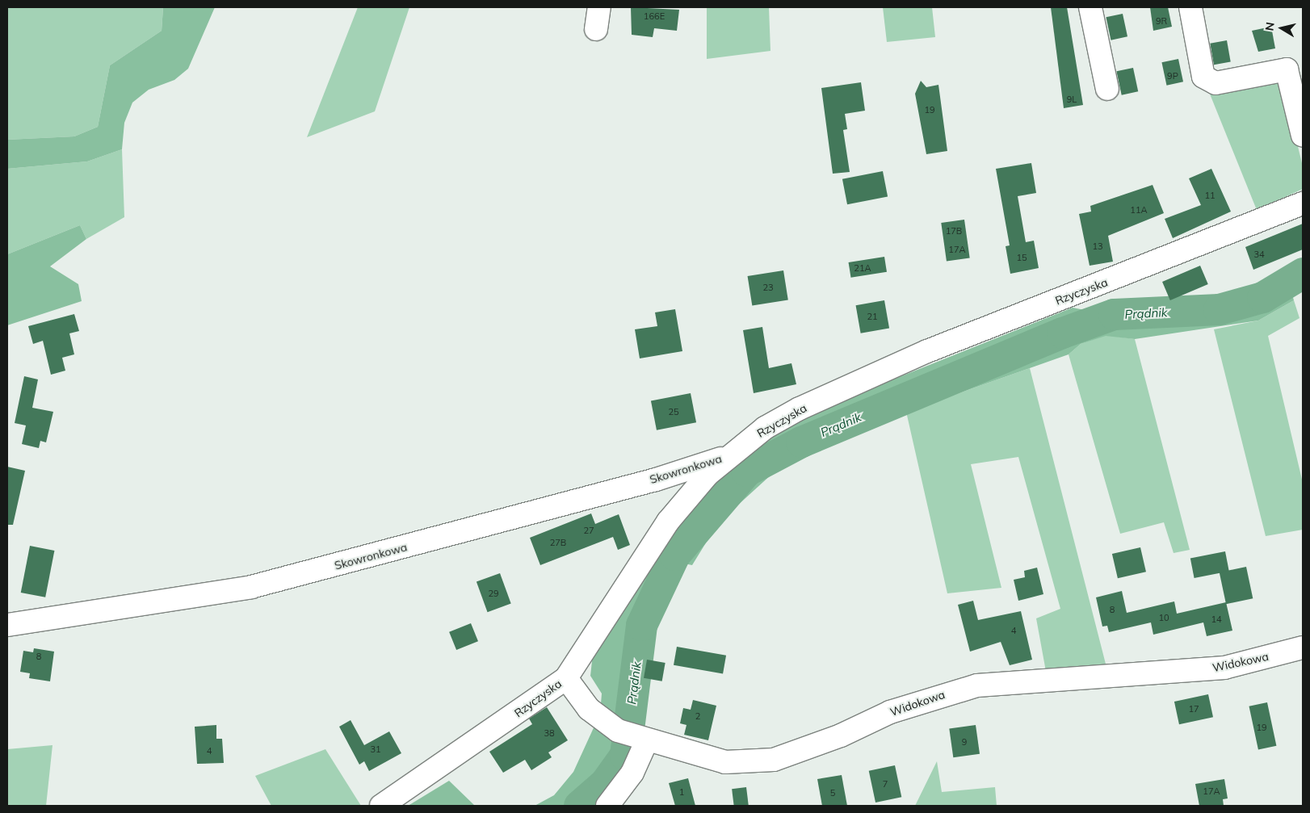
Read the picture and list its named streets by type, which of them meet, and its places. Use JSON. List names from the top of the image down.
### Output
{
  "streets": {
    "street": ["Rzyczyska", "Skowronkowa", "Widokowa"]
  },
  "crossings": [
    ["Rzyczyska", "Skowronkowa"],
    ["Rzyczyska", "Widokowa"]
  ],
  "water": ["Prądnik"],
  "house_numbers": [
    "166E",
    "9R",
    "9P",
    "9L",
    "19",
    "11",
    "11A",
    "17B",
    "13",
    "17A",
    "34",
    "15",
    "21A",
    "23",
    "21",
    "25",
    "27",
    "27B",
    "29",
    "8",
    "10",
    "14",
    "4",
    "8",
    "17",
    "2",
    "19",
    "38",
    "9",
    "31",
    "4",
    "7",
    "17A",
    "1",
    "5"
  ],
  "north": "left"
}
